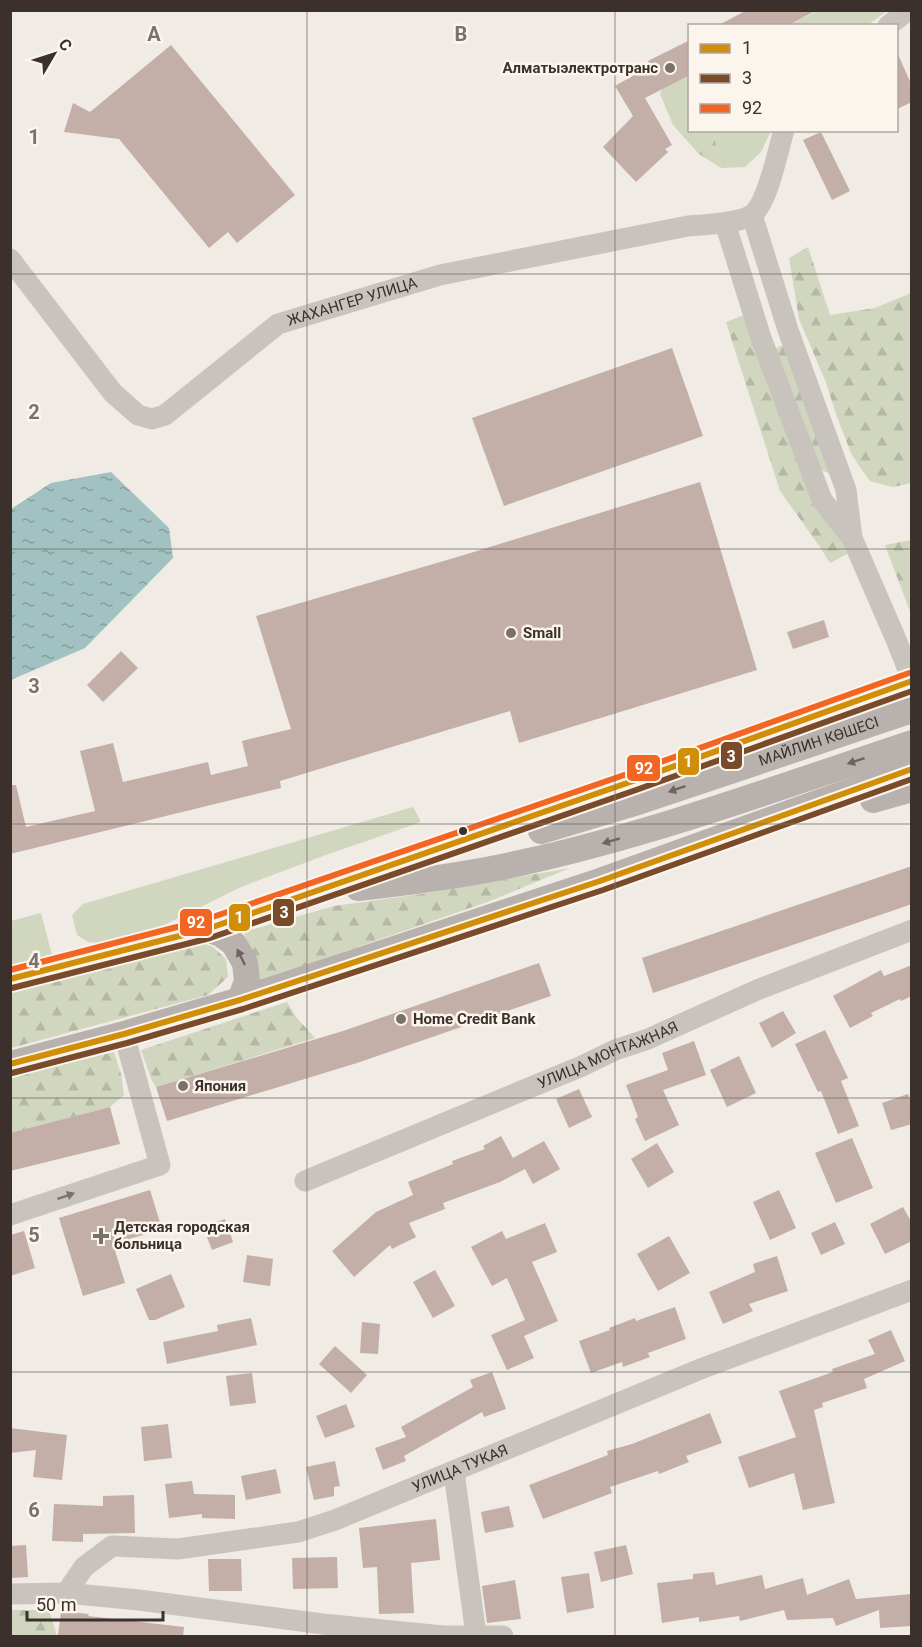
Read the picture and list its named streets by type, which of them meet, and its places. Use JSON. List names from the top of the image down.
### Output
{
  "streets": {
    "main road": ["МАЙЛИН КӨШЕСІ"],
    "street": ["ЖАХАНГЕР УЛИЦА", "УЛИЦА МОНТАЖНАЯ", "УЛИЦА ТУКАЯ"]
  },
  "places": {
    "other": [
      "Алматыэлектротранс",
      "Small",
      "Home Credit Bank",
      "Япония"
    ],
    "health": ["Детская городская больница"]
  },
  "lines": ["transit line 92", "transit line 1", "transit line 3"],
  "legend": ["1", "3", "92"],
  "scale_bar": "50 m",
  "north": "top right",
  "grid": {
    "columns": ["A", "B"],
    "rows": [
      "1",
      "2",
      "3",
      "4",
      "5",
      "6"
    ]
  }
}
